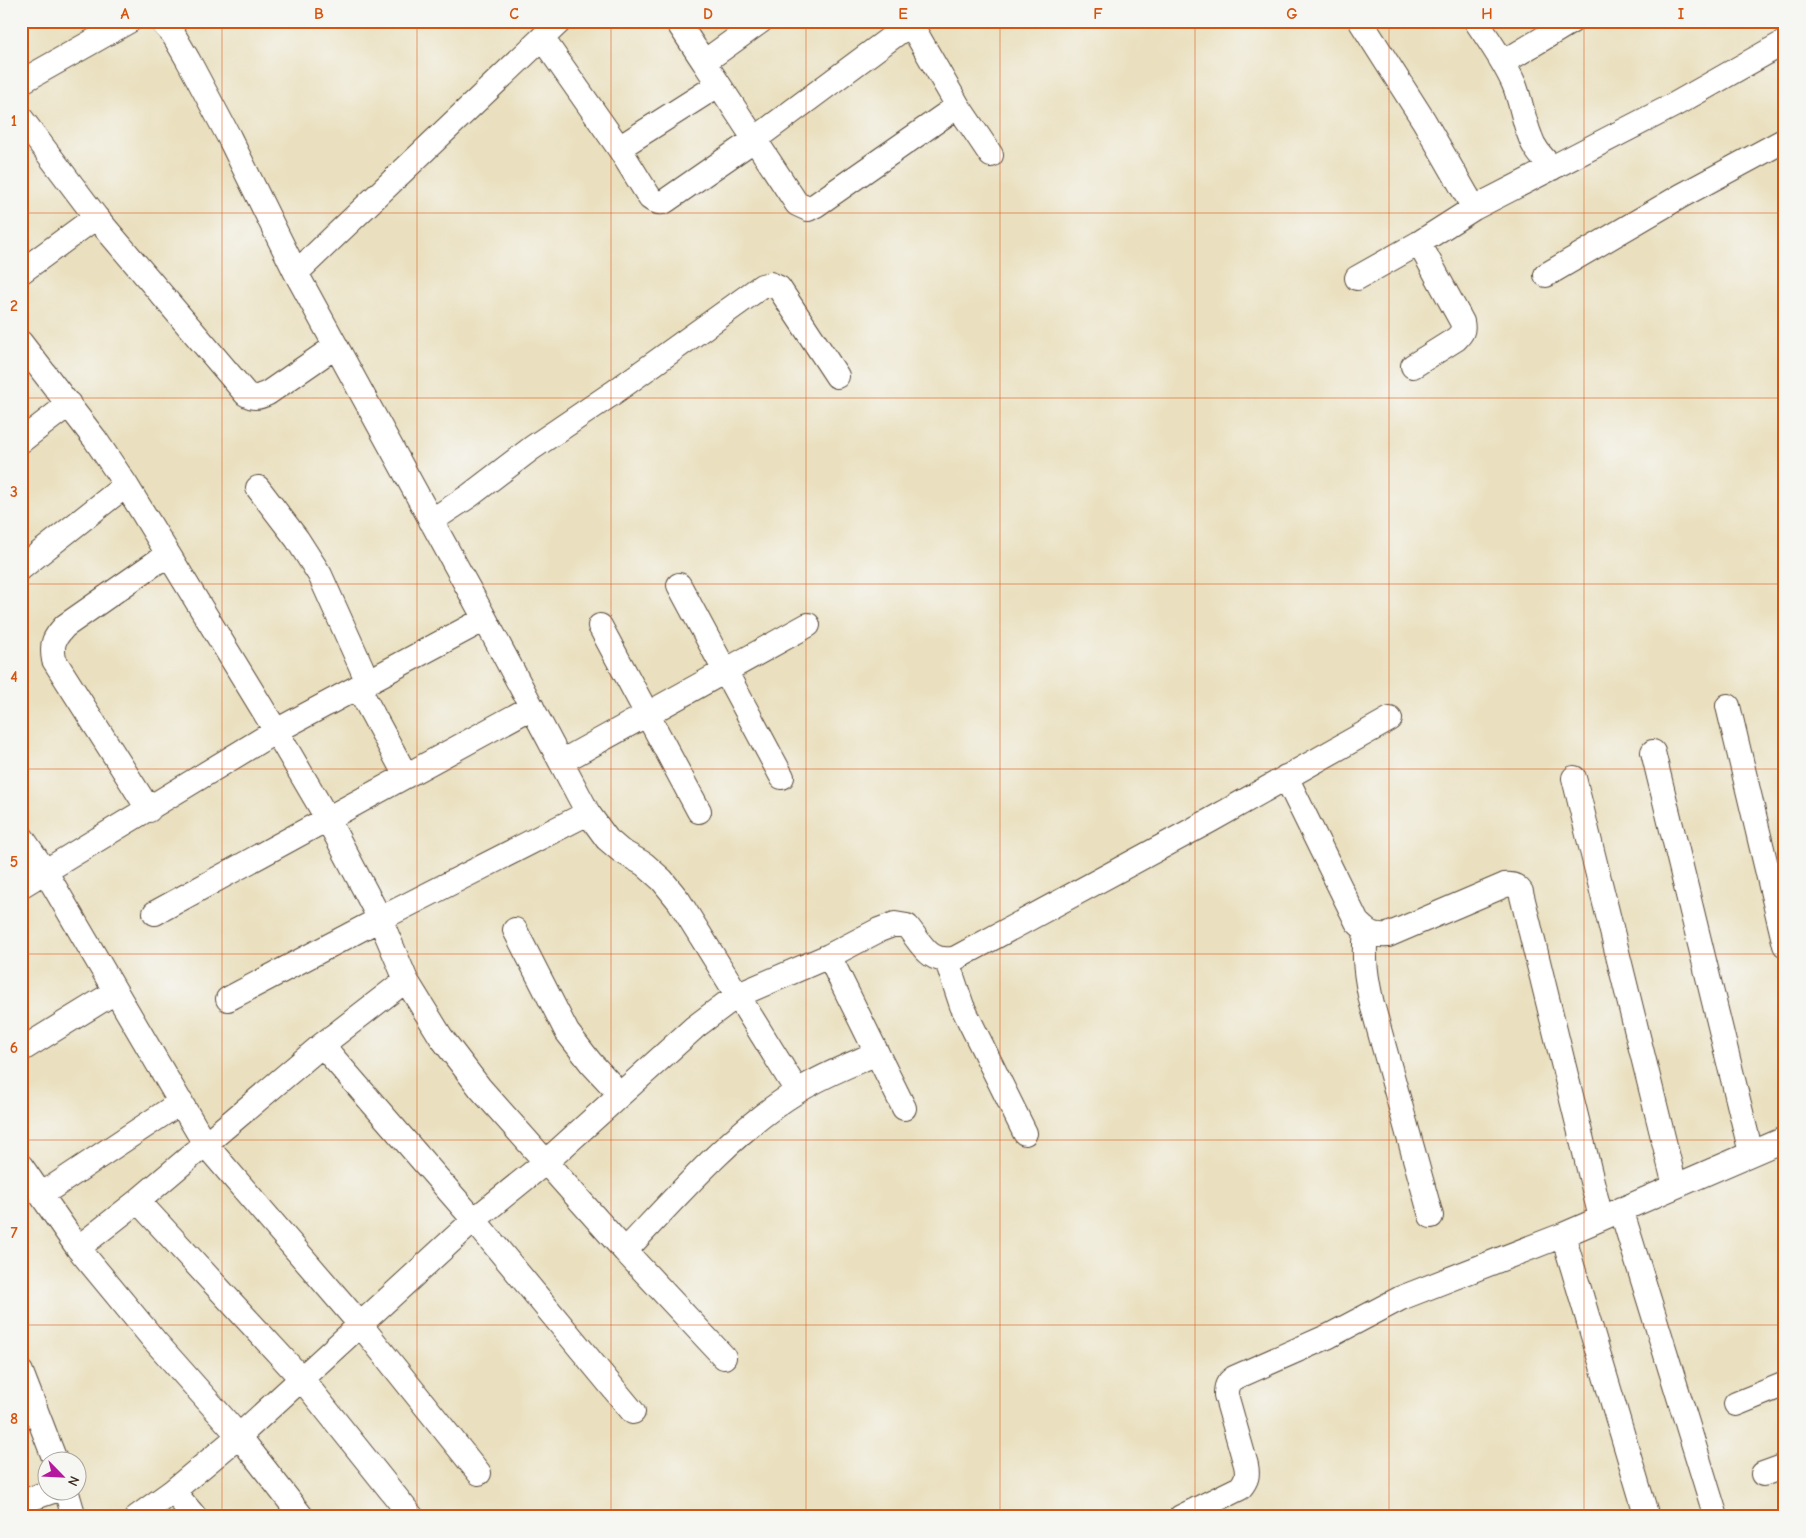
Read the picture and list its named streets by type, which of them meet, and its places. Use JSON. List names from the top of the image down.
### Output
{
  "north": "bottom right",
  "grid": {
    "columns": [
      "A",
      "B",
      "C",
      "D",
      "E",
      "F",
      "G",
      "H",
      "I"
    ],
    "rows": [
      "1",
      "2",
      "3",
      "4",
      "5",
      "6",
      "7",
      "8"
    ]
  }
}
